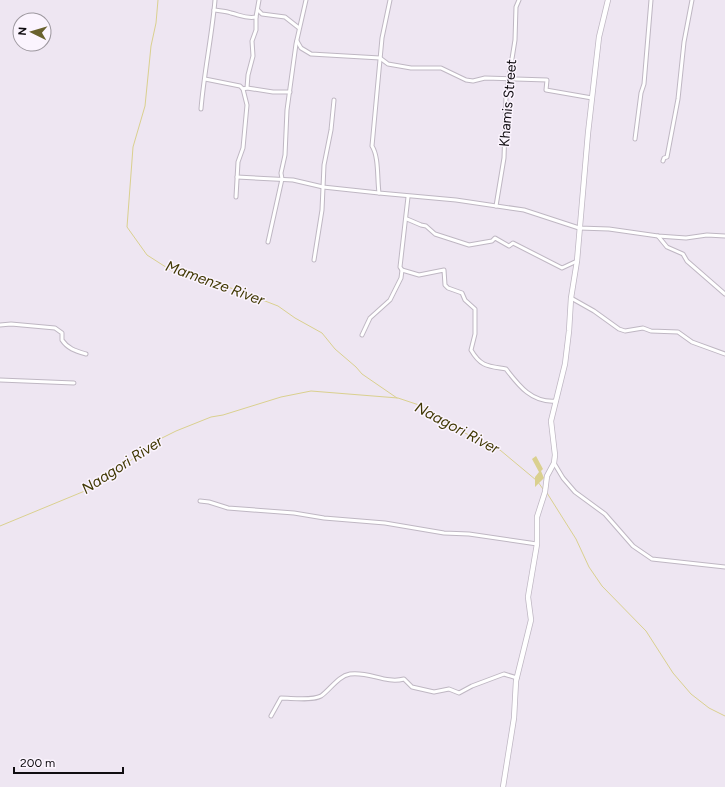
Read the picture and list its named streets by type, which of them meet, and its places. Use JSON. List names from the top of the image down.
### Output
{
  "streets": {
    "street": ["Khamis Street"]
  },
  "water": ["Mamenze River", "Naagori River"],
  "scale_bar": "200 m",
  "north": "left"
}
